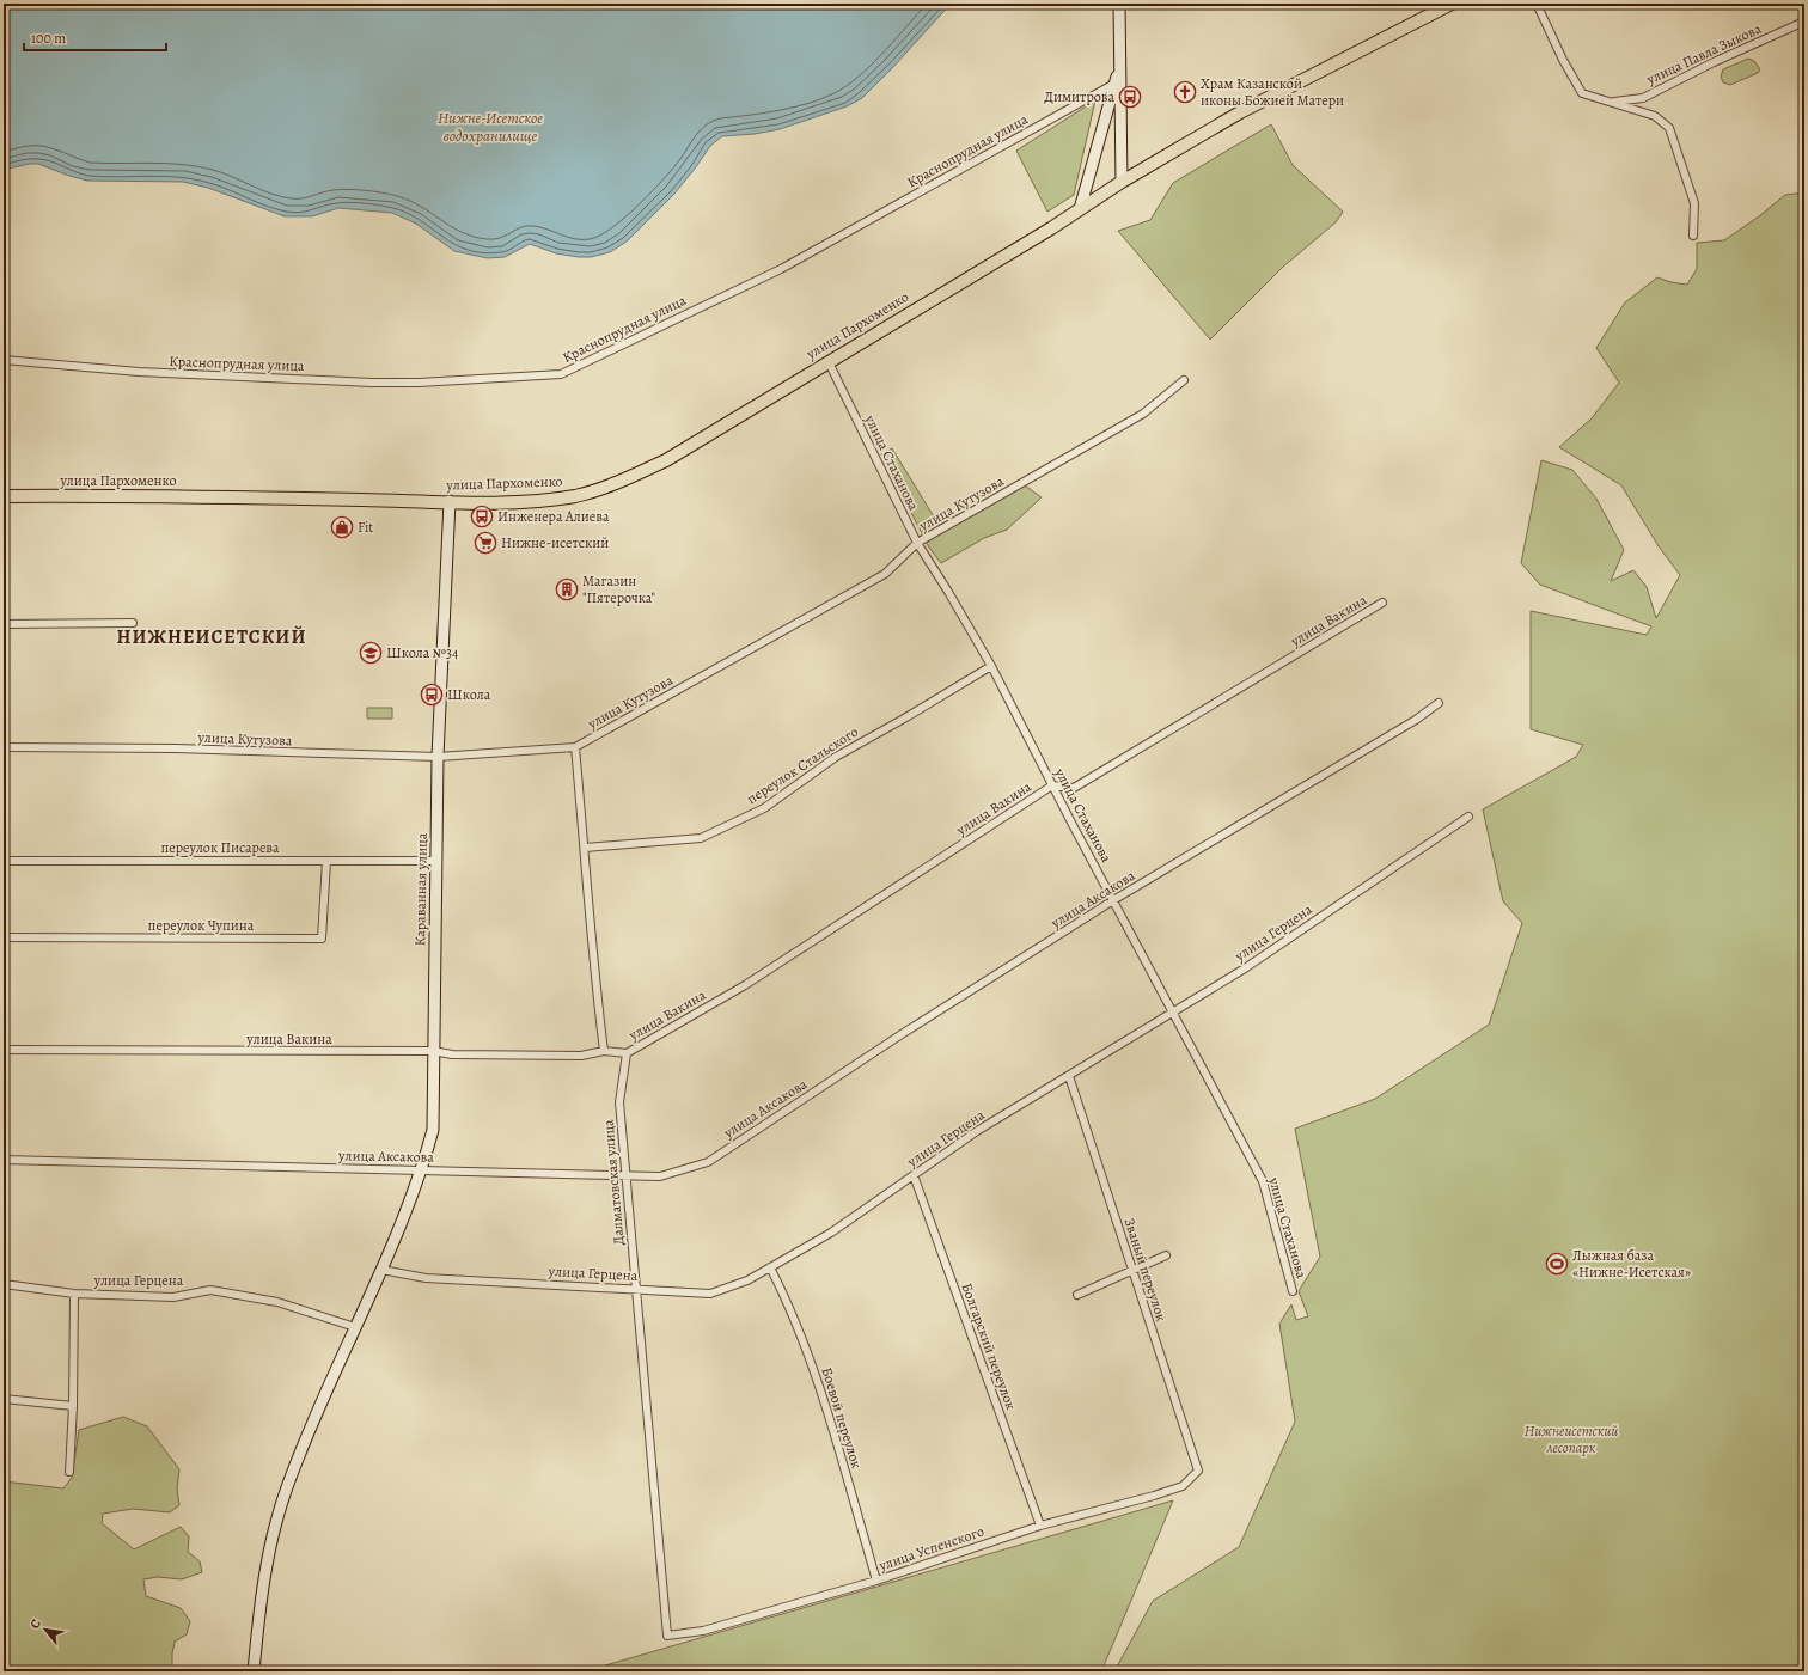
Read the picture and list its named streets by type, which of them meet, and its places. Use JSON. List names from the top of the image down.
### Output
{
  "streets": {
    "main road": ["улица Пархоменко"],
    "street": [
      "улица Павла Зыкова",
      "Краснопрудная улица",
      "улица Стаханова",
      "улица Кутузова",
      "улица Вакина",
      "переулок Стальского",
      "переулок Писарева",
      "Караванная улица",
      "улица Аксакова",
      "переулок Чупина",
      "улица Герцена",
      "Далматовская улица",
      "Званый переулок",
      "Болгарский переулок",
      "Боевой переулок",
      "улица Успенского"
    ]
  },
  "crossings": [
    ["улица Пархоменко", "улица Стаханова"],
    ["улица Пархоменко", "Караванная улица"],
    ["улица Стаханова", "улица Кутузова"],
    ["улица Стаханова", "улица Вакина"],
    ["улица Стаханова", "переулок Стальского"],
    ["улица Стаханова", "улица Аксакова"],
    ["улица Стаханова", "улица Герцена"],
    ["улица Кутузова", "Караванная улица"],
    ["улица Вакина", "Караванная улица"],
    ["улица Вакина", "Далматовская улица"],
    ["переулок Писарева", "Караванная улица"],
    ["переулок Писарева", "переулок Чупина"],
    ["Караванная улица", "улица Аксакова"],
    ["Караванная улица", "улица Герцена"],
    ["улица Аксакова", "Далматовская улица"],
    ["улица Герцена", "Далматовская улица"],
    ["улица Герцена", "Званый переулок"],
    ["улица Герцена", "Болгарский переулок"],
    ["улица Герцена", "Боевой переулок"],
    ["Далматовская улица", "улица Успенского"],
    ["Званый переулок", "улица Успенского"],
    ["Болгарский переулок", "улица Успенского"],
    ["Боевой переулок", "улица Успенского"]
  ],
  "districts": ["НИЖНЕИСЕТСКИЙ"],
  "water": ["Нижне-Исетское водохранилище"],
  "parks": ["Нижнеисетский лесопарк"],
  "places": {
    "church": ["Храм Казанской иконы Божией Матери"],
    "bus stop": ["Димитрова", "Инженера Алиева", "Школа"],
    "shop": ["Fit"],
    "supermarket": ["Нижне-исетский"],
    "building": ["Магазин \"Пятерочка\""],
    "school or university": ["Школа №34"],
    "sports": ["Лыжная база «Нижне-Исетская»"]
  },
  "scale_bar": "100 m",
  "north": "top left"
}
